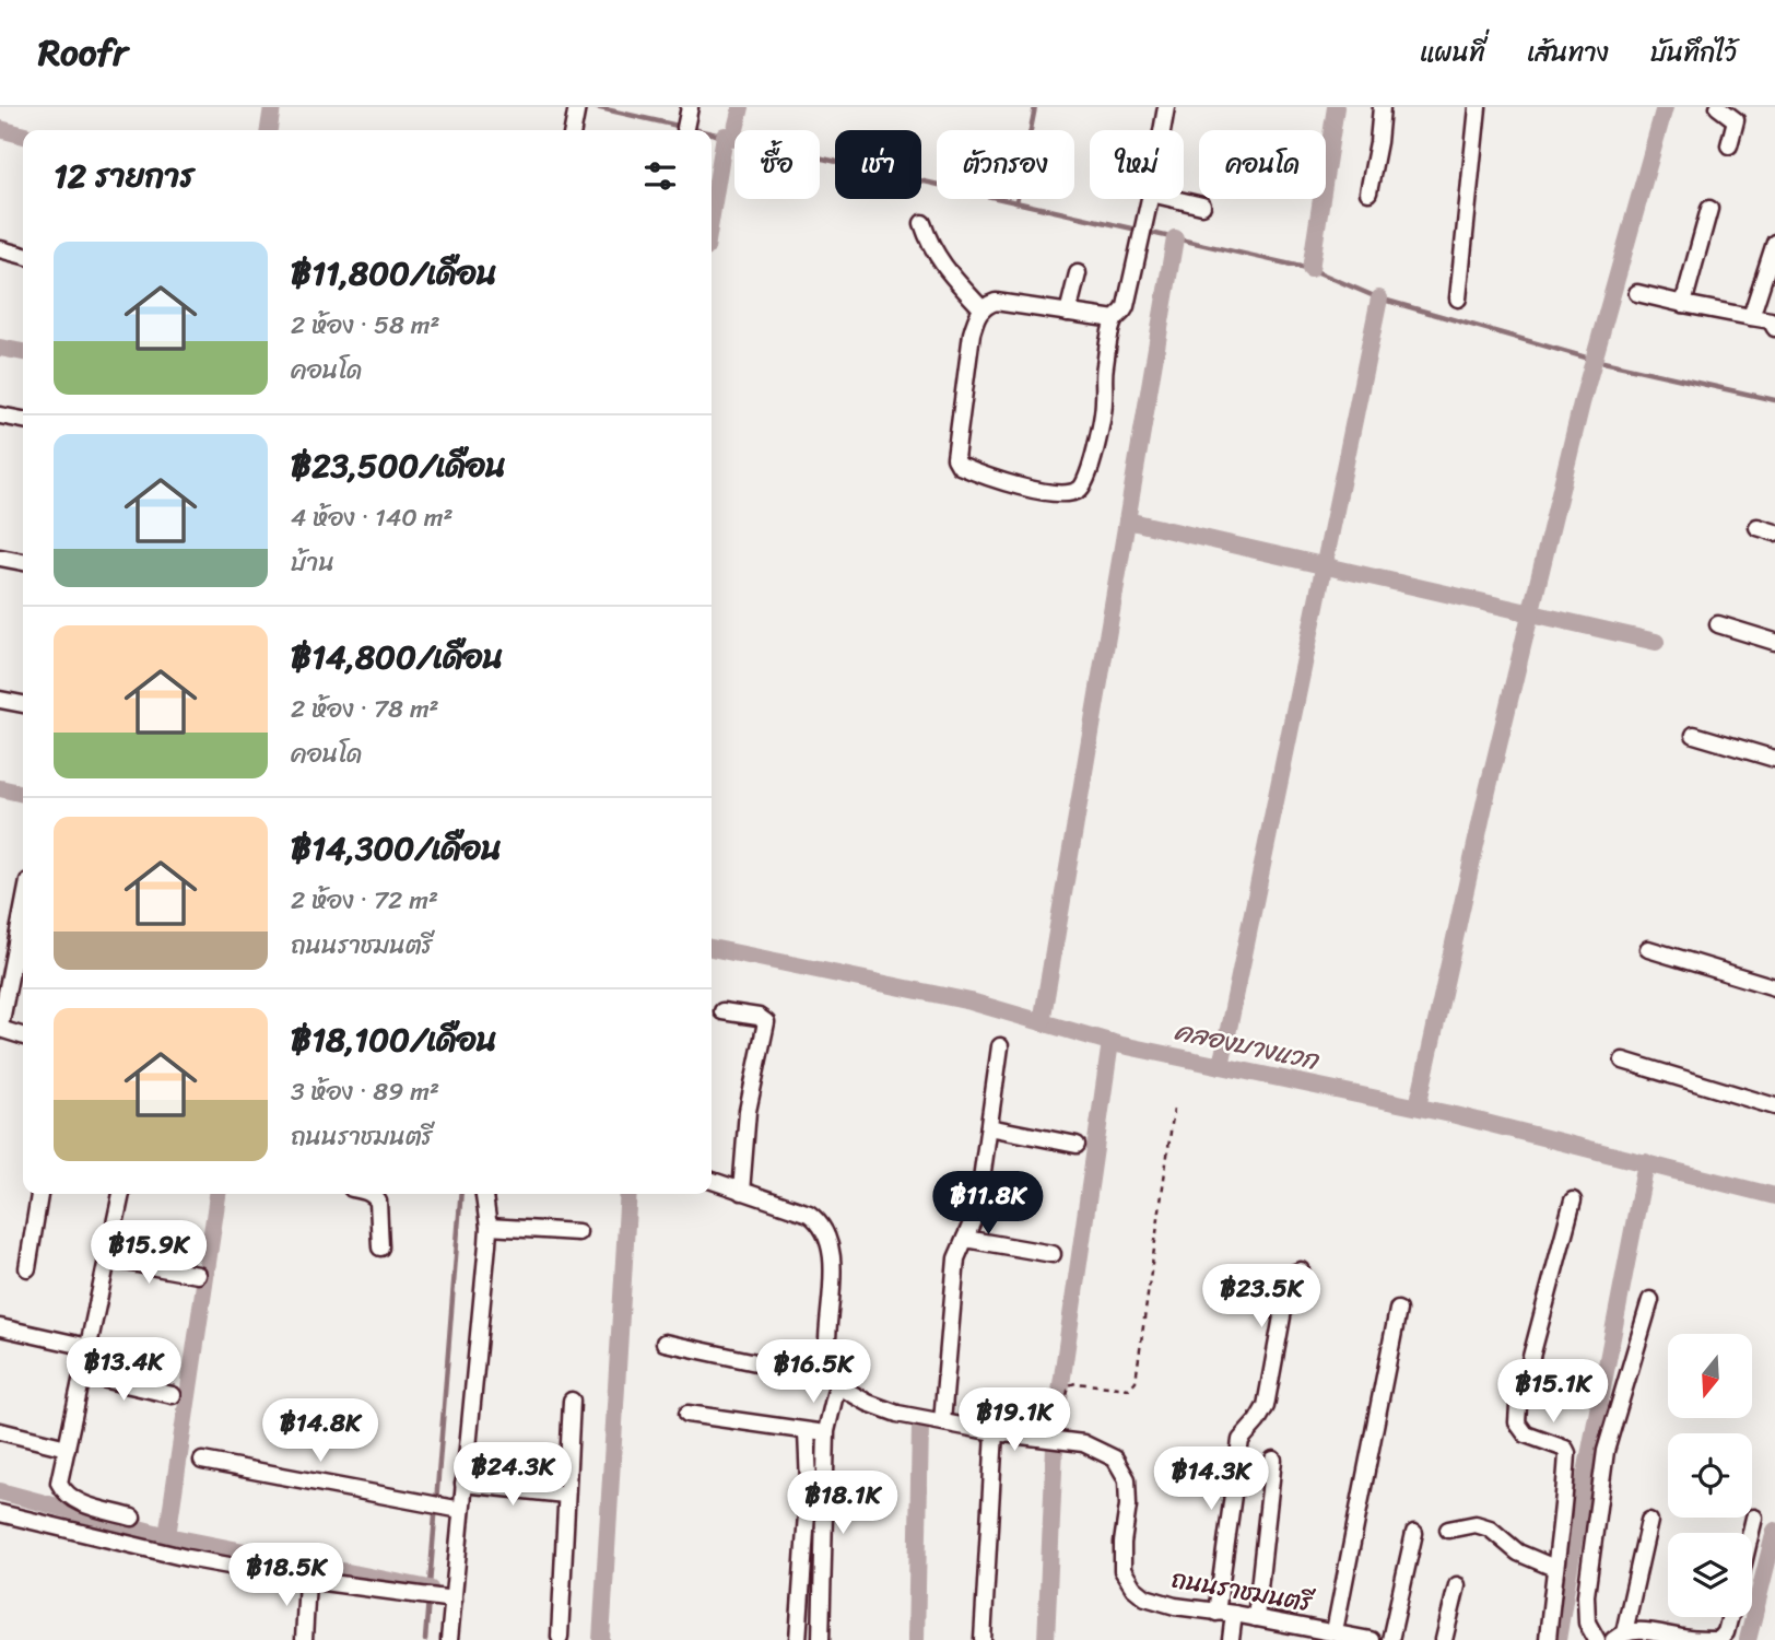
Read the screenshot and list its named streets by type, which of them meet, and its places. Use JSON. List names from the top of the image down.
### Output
{
  "streets": {
    "street": ["ถนนราชมนตรี"]
  },
  "water": ["คลองบางแวก"],
  "north": "bottom",
  "page": {
    "header": "Roofr",
    "nav": ["แผนที่", "เส้นทาง", "บันทึกไว้"],
    "chip": [
      "ซื้อ",
      "เช่า",
      "ตัวกรอง",
      "ใหม่",
      "คอนโด"
    ],
    "heading": "12 รายการ",
    "list": [
      {
        "name": "฿11,800/เดือน",
        "note": "2 ห้อง · 58 m² · คอนโด"
      },
      {
        "name": "฿23,500/เดือน",
        "note": "4 ห้อง · 140 m² · บ้าน"
      },
      {
        "name": "฿14,800/เดือน",
        "note": "2 ห้อง · 78 m² · คอนโด"
      },
      {
        "name": "฿14,300/เดือน",
        "note": "2 ห้อง · 72 m² · ถนนราชมนตรี"
      },
      {
        "name": "฿18,100/เดือน",
        "note": "3 ห้อง · 89 m² · ถนนราชมนตรี"
      }
    ],
    "price": [
      "฿11.8K",
      "฿15.9K",
      "฿23.5K",
      "฿13.4K",
      "฿16.5K",
      "฿15.1K",
      "฿19.1K",
      "฿14.8K",
      "฿24.3K",
      "฿14.3K",
      "฿18.1K",
      "฿18.5K"
    ]
  }
}
